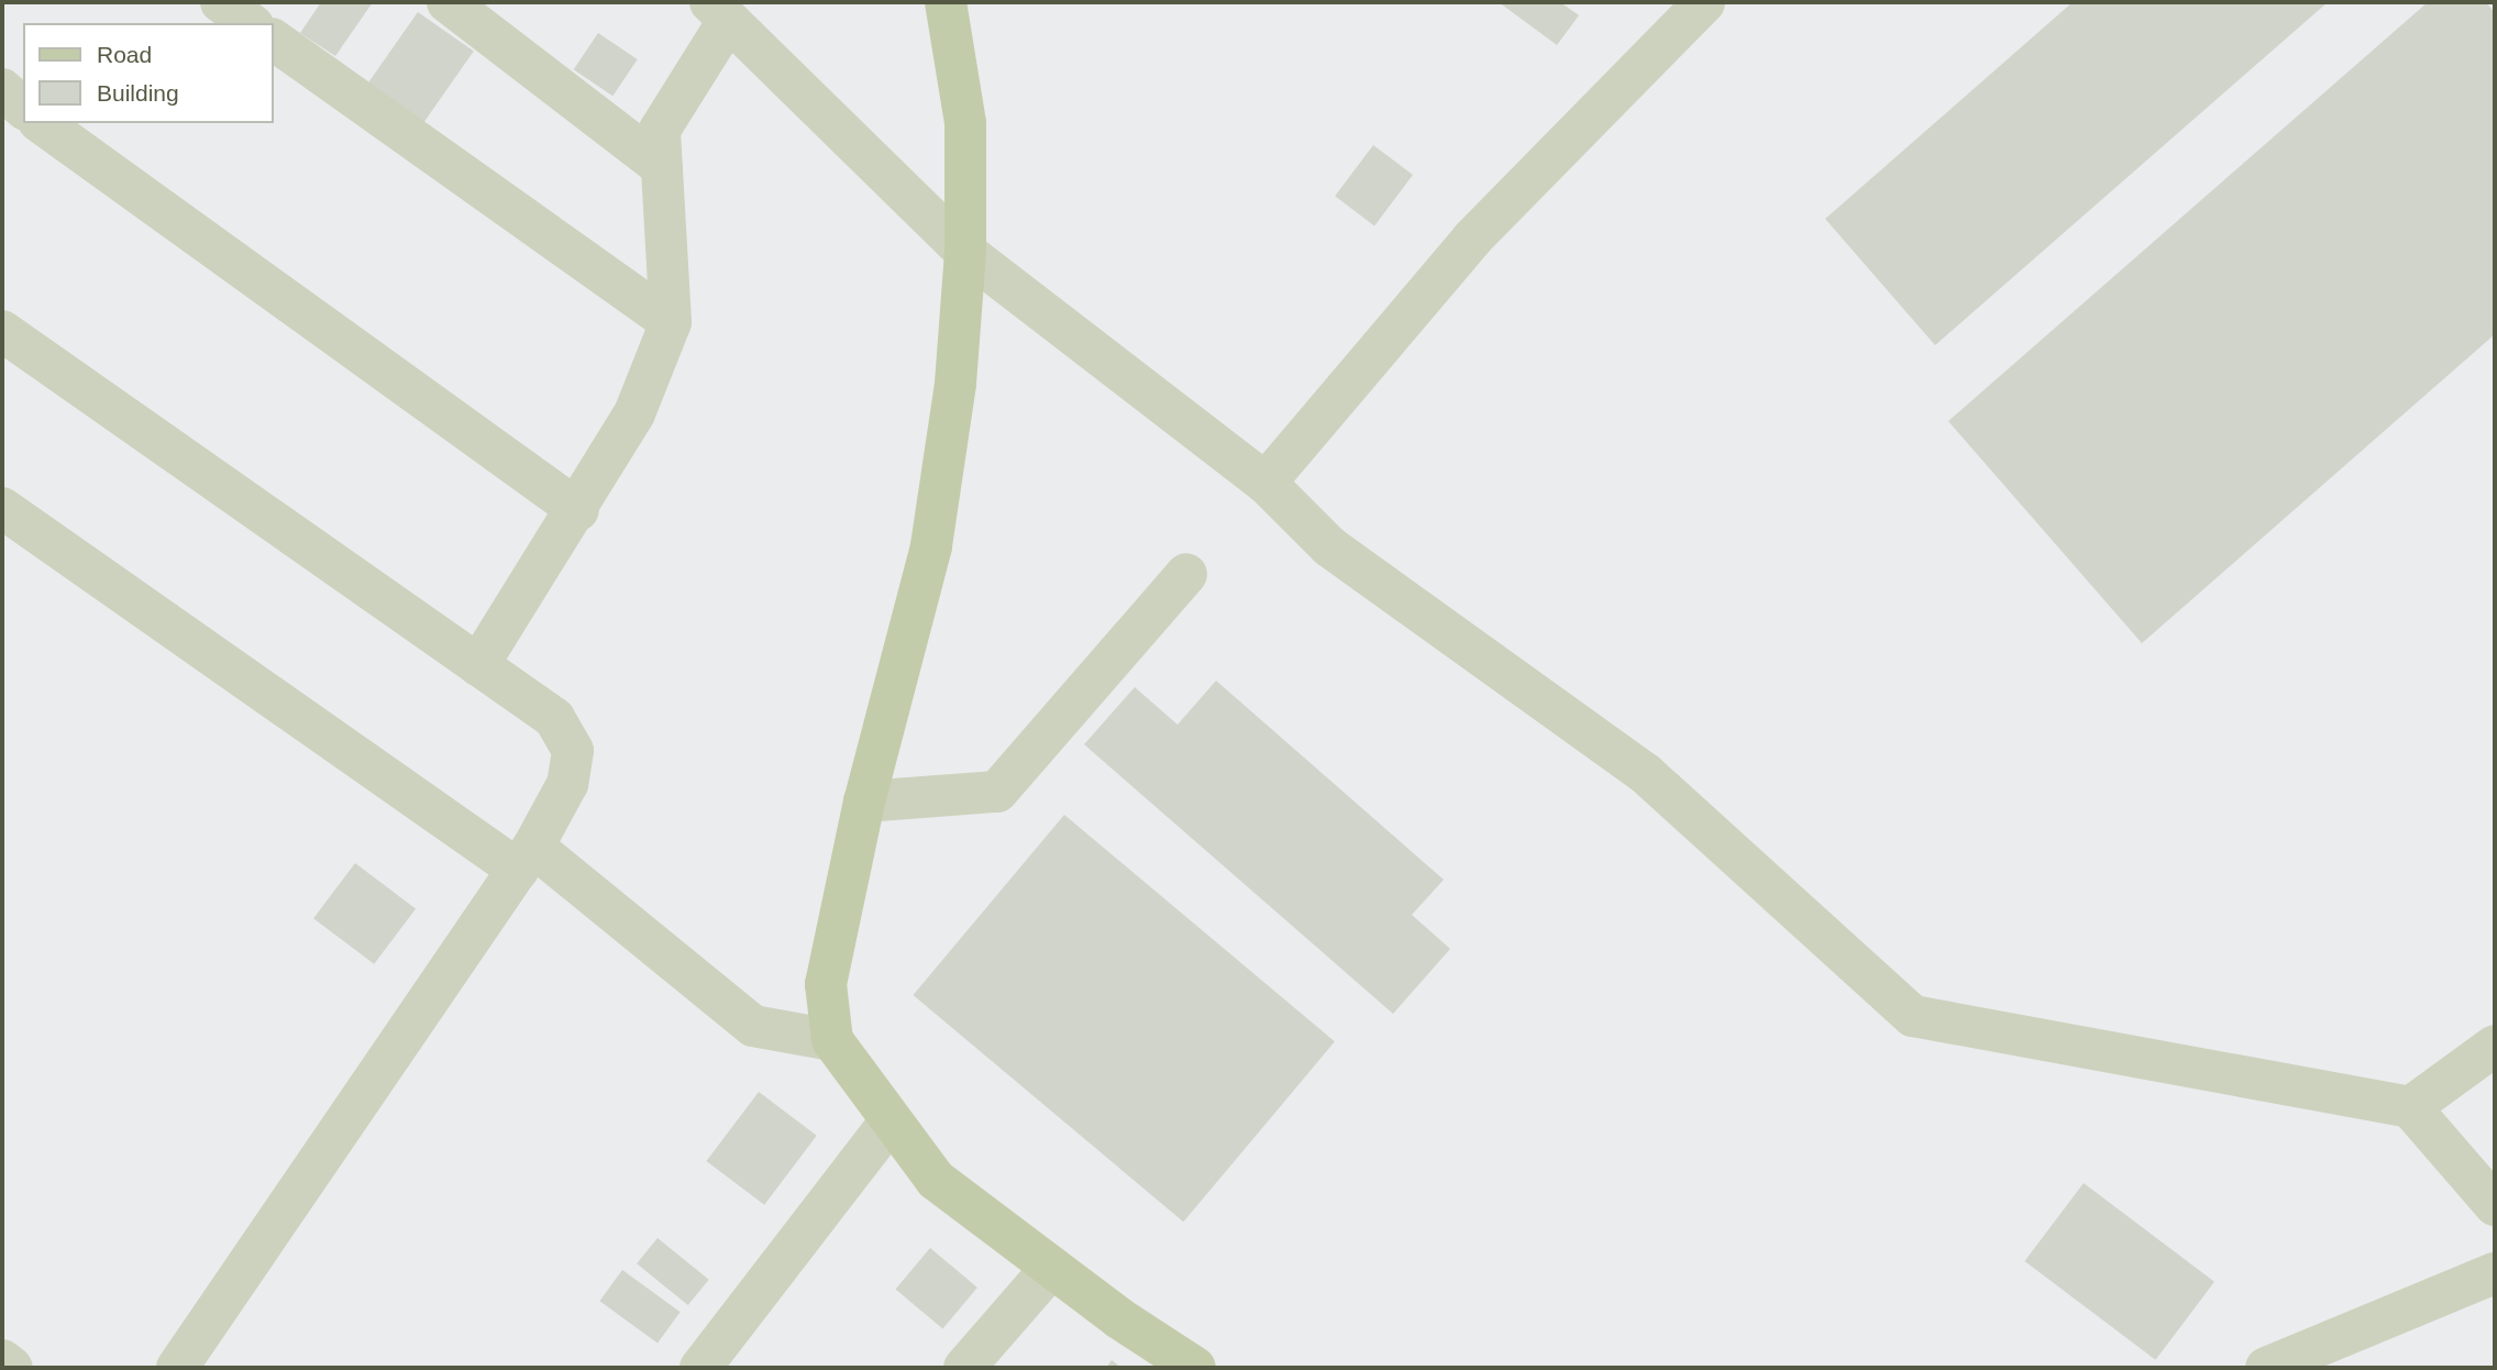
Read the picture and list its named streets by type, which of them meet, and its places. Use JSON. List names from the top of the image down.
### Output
{
  "legend": ["Road", "Building"]
}
